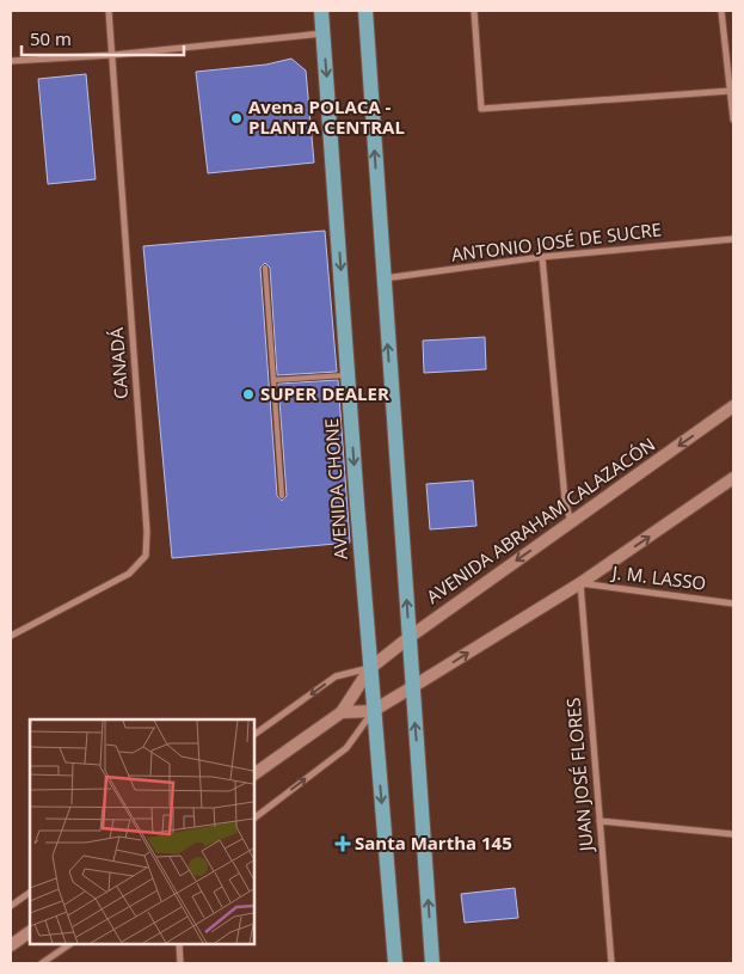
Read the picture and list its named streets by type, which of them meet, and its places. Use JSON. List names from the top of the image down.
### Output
{
  "streets": {
    "main road": ["AVENIDA CHONE", "AVENIDA ABRAHAM CALAZACÓN"],
    "street": [
      "ANTONIO JOSÉ DE SUCRE",
      "CANADÁ",
      "J. M. LASSO",
      "JUAN JOSÉ FLORES"
    ]
  },
  "crossings": [
    ["AVENIDA CHONE", "AVENIDA ABRAHAM CALAZACÓN"],
    ["J. M. LASSO", "JUAN JOSÉ FLORES"]
  ],
  "places": {
    "other": ["Avena POLACA - PLANTA CENTRAL", "SUPER DEALER"],
    "health": ["Santa Martha 145"]
  },
  "scale_bar": "50 m"
}
